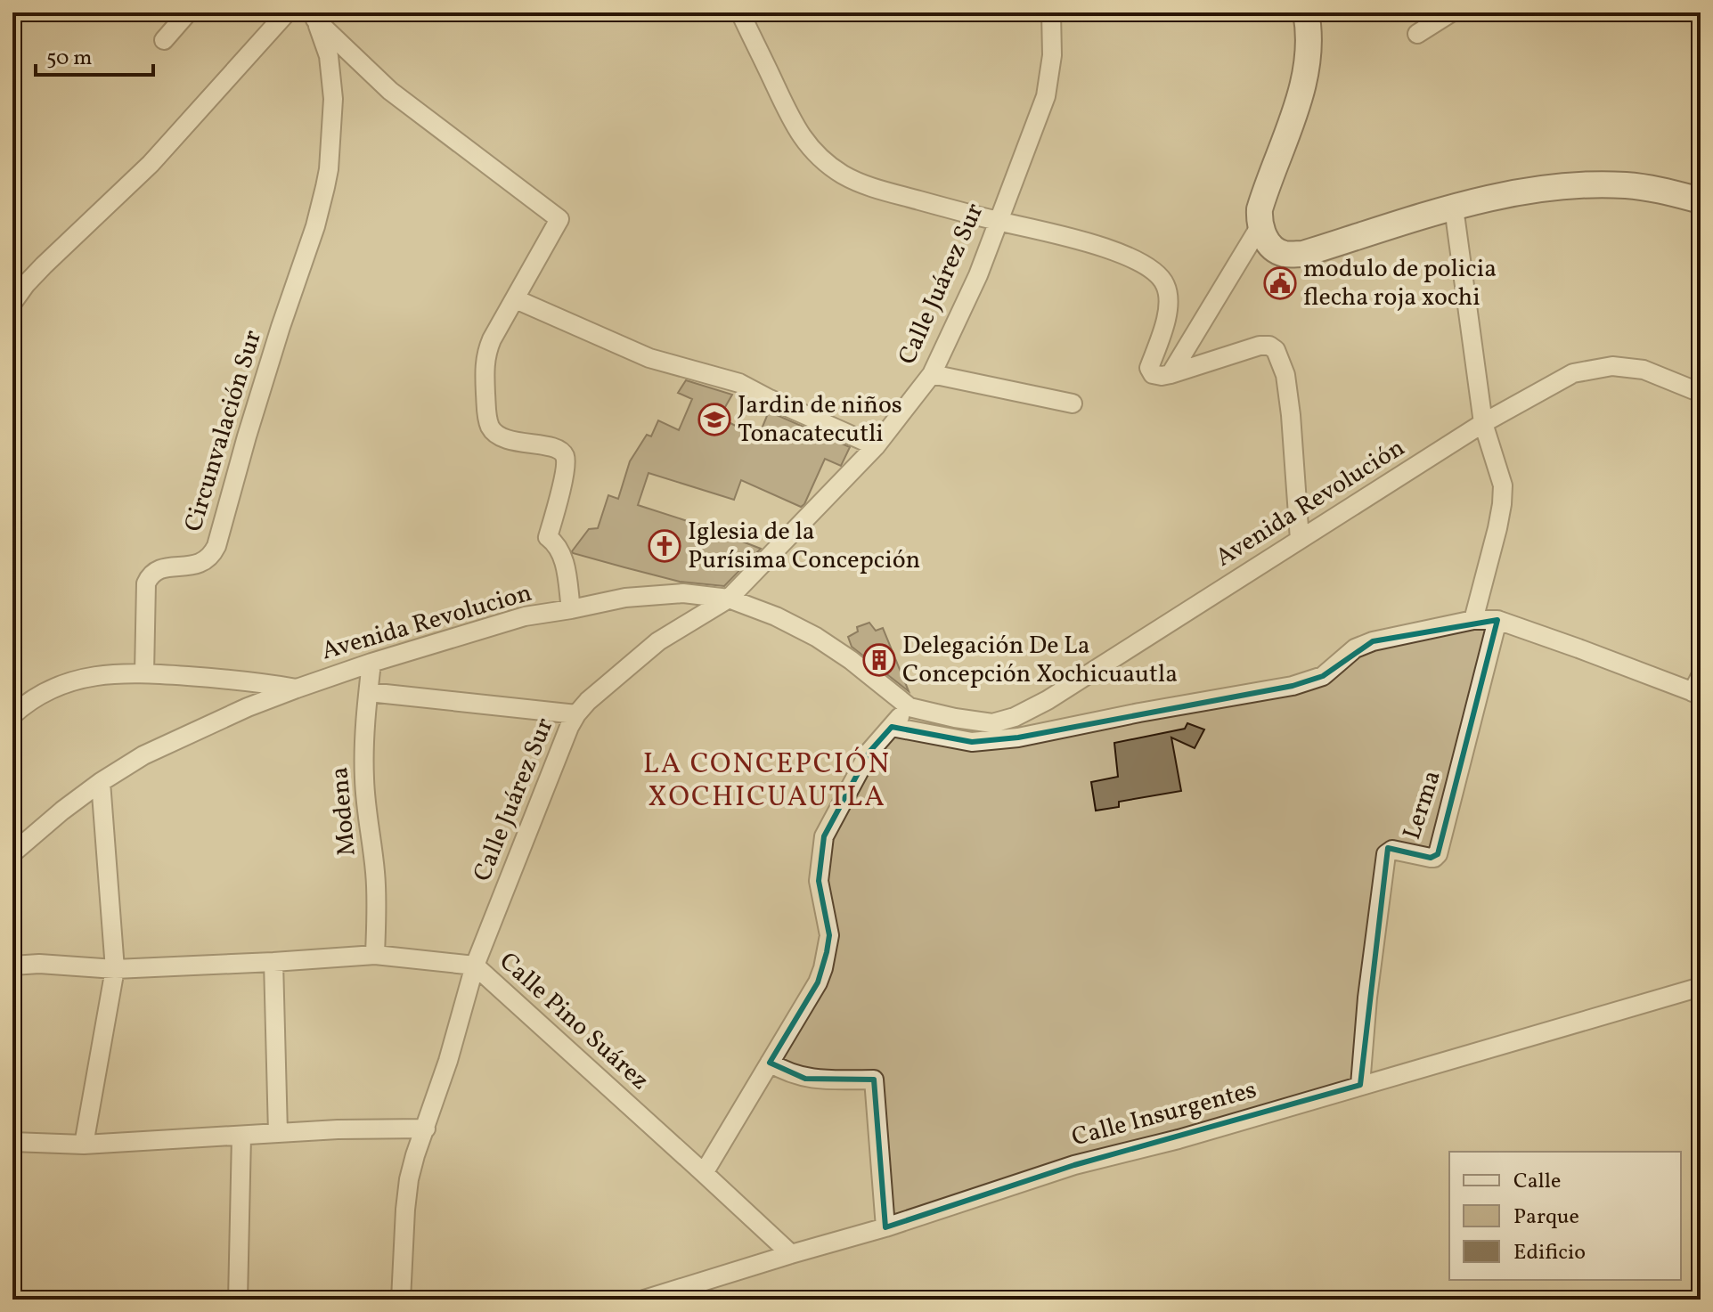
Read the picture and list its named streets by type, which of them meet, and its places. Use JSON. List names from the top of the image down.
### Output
{
  "streets": {
    "street": [
      "Calle Juárez Sur",
      "Circunvalación Sur",
      "Avenida Revolución",
      "Avenida Revolucion",
      "Lerma",
      "Modena",
      "Calle Pino Suárez",
      "Calle Insurgentes"
    ]
  },
  "crossings": [
    ["Calle Juárez Sur", "Avenida Revolucion"],
    ["Calle Juárez Sur", "Calle Pino Suárez"],
    ["Avenida Revolución", "Avenida Revolucion"],
    ["Avenida Revolucion", "Modena"],
    ["Lerma", "Calle Insurgentes"],
    ["Modena", "Calle Pino Suárez"],
    ["Calle Pino Suárez", "Calle Insurgentes"]
  ],
  "districts": ["LA CONCEPCIÓN XOCHICUAUTLA"],
  "places": {
    "public building": ["modulo de policia flecha roja xochi"],
    "school or university": ["Jardin de niños Tonacatecutli"],
    "church": ["Iglesia de la Purísima Concepción"],
    "building": ["Delegación De La Concepción Xochicuautla"]
  },
  "legend": ["Calle", "Parque", "Edificio"],
  "scale_bar": "50 m"
}
